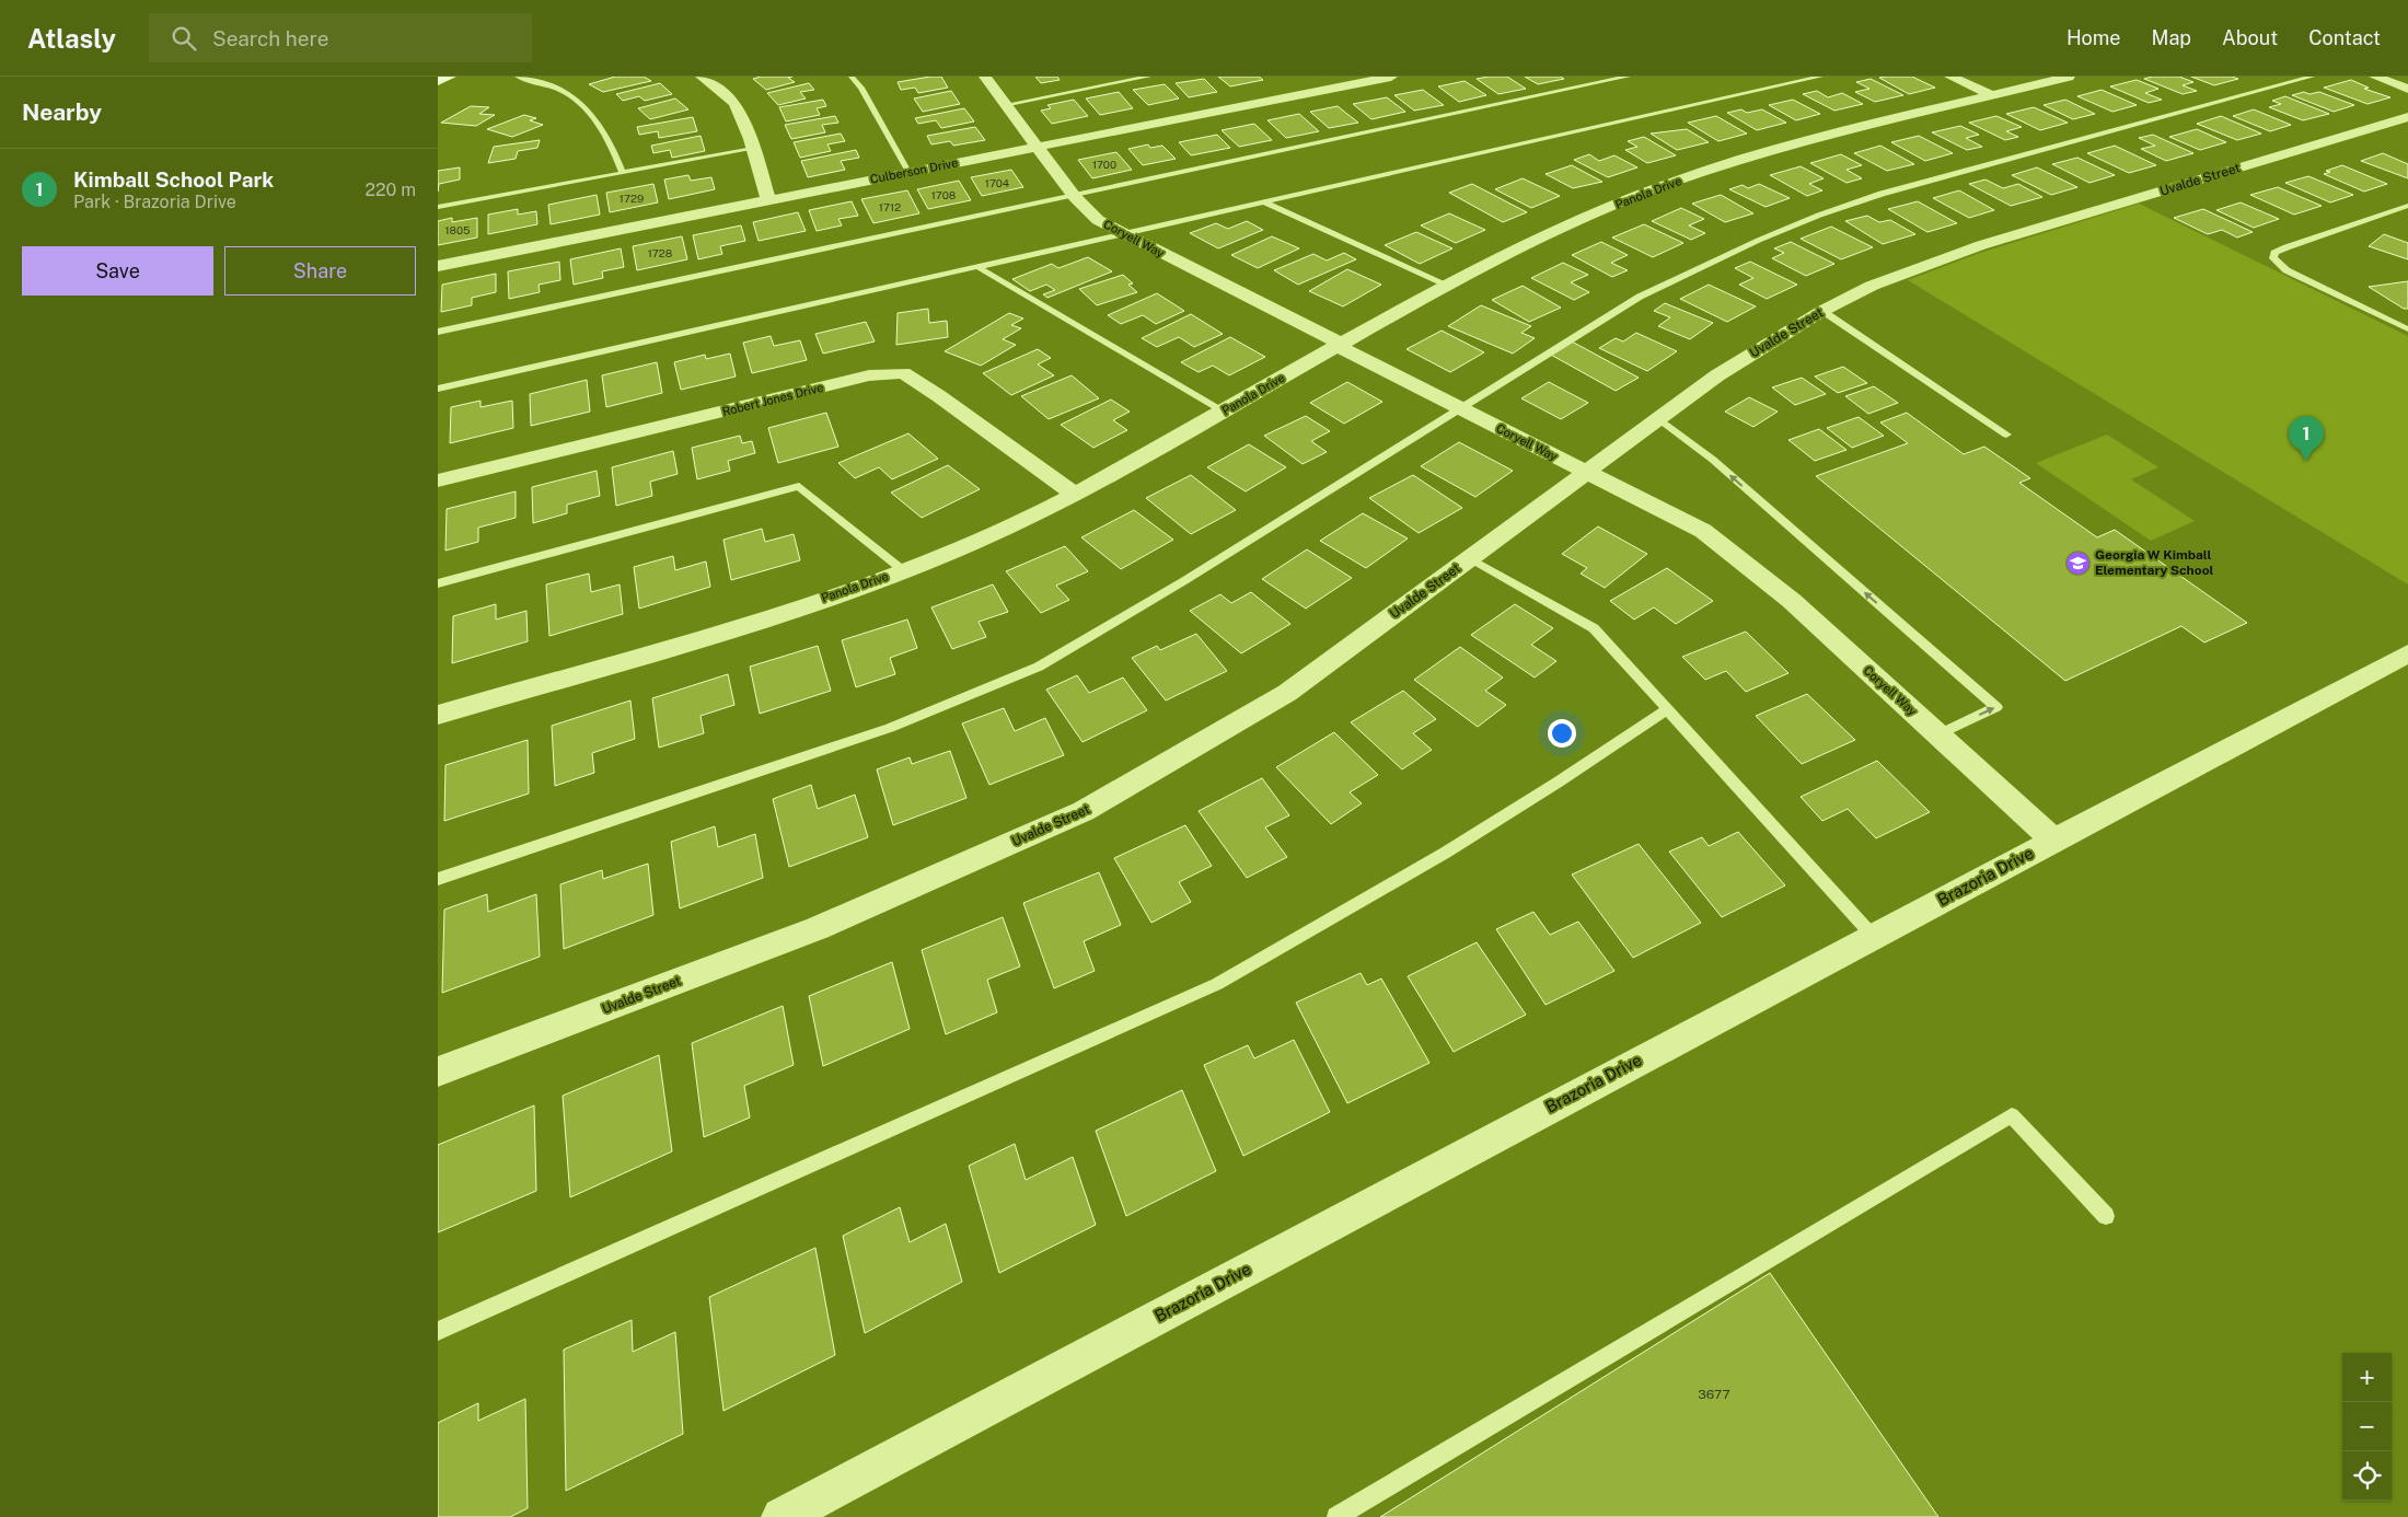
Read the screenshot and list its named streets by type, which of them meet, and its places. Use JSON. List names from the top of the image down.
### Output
{
  "streets": {
    "street": [
      "Culberson Drive",
      "Uvalde Street",
      "Panola Drive",
      "Coryell Way",
      "Robert Jones Drive",
      "Brazoria Drive"
    ]
  },
  "crossings": [
    ["Culberson Drive", "Coryell Way"],
    ["Uvalde Street", "Coryell Way"],
    ["Panola Drive", "Coryell Way"],
    ["Panola Drive", "Robert Jones Drive"],
    ["Coryell Way", "Brazoria Drive"]
  ],
  "places": {
    "school or university": ["Georgia W Kimball Elementary School"]
  },
  "house_numbers": [
    "1700",
    "1704",
    "1708",
    "1729",
    "1712",
    "1805",
    "1728",
    "3677"
  ],
  "page": {
    "header": "Atlasly",
    "search": "Search here",
    "nav": [
      "Home",
      "Map",
      "About",
      "Contact"
    ],
    "heading": "Nearby",
    "list": [
      {
        "mark": "1",
        "name": "Kimball School Park",
        "note": "Park · Brazoria Drive",
        "value": "220 m"
      }
    ],
    "buttons": ["Save", "Share"],
    "pins": "1",
    "map_buttons": ["+", "−"]
  }
}
